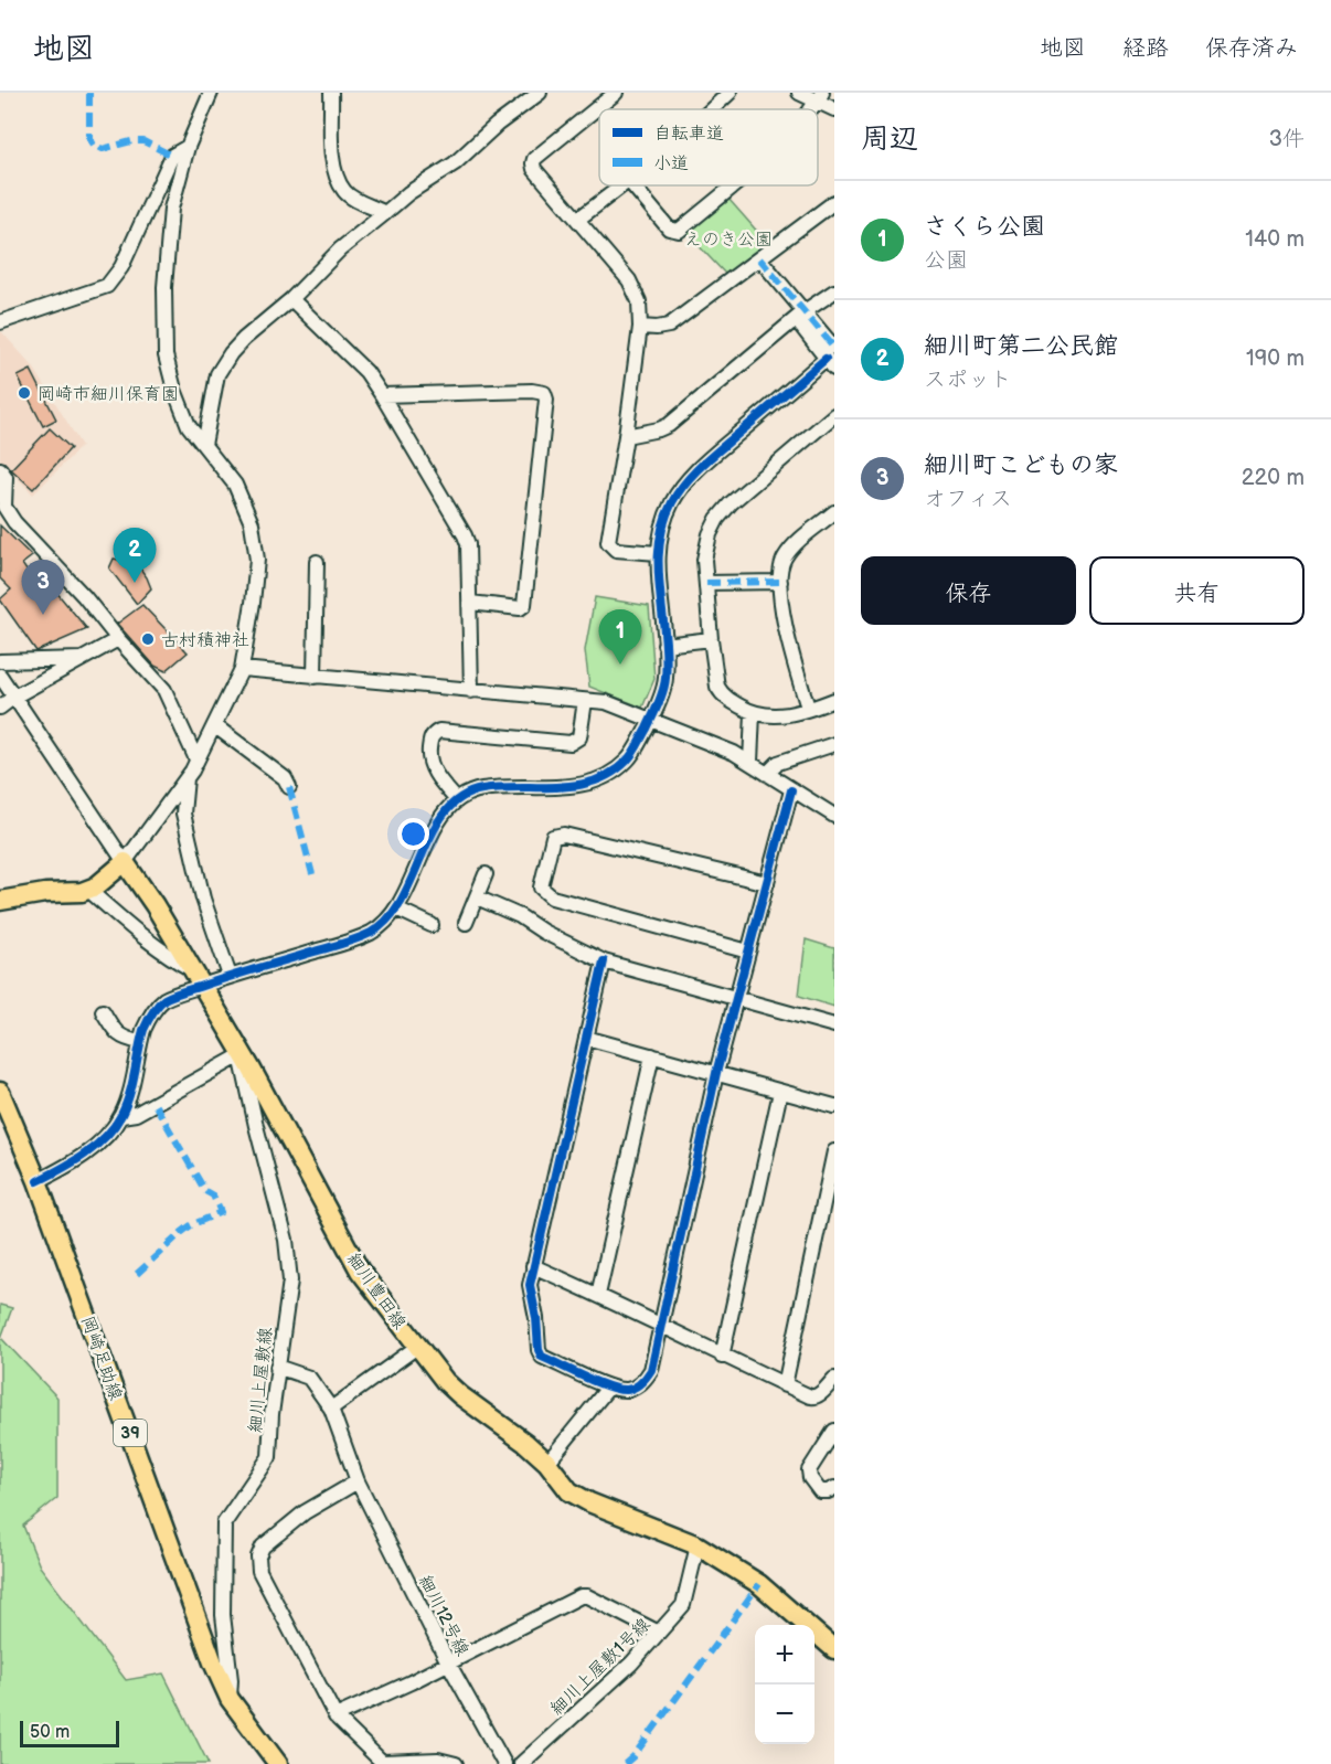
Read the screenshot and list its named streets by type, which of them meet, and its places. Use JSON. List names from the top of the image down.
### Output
{
  "streets": {
    "main road": ["細川豊田線", "岡崎足助線", "39"],
    "street": ["細川上屋敷線", "細川12号線", "細川上屋敷1号線"]
  },
  "crossings": [
    ["細川豊田線", "細川上屋敷線"],
    ["細川豊田線", "細川上屋敷1号線"],
    ["岡崎足助線", "細川上屋敷線"],
    ["細川上屋敷線", "細川12号線"]
  ],
  "parks": ["えのき公園"],
  "places": ["岡崎市細川保育園", "古村積神社"],
  "legend": ["自転車道", "小道"],
  "scale_bar": "50 m",
  "page": {
    "header": "地図",
    "nav": ["地図", "経路", "保存済み"],
    "heading": ["周辺", "3件"],
    "list": [
      {
        "mark": "1",
        "name": "さくら公園",
        "note": "公園",
        "value": "140 m"
      },
      {
        "mark": "2",
        "name": "細川町第二公民館",
        "note": "スポット",
        "value": "190 m"
      },
      {
        "mark": "3",
        "name": "細川町こどもの家",
        "note": "オフィス",
        "value": "220 m"
      }
    ],
    "pins": ["2", "3", "1"],
    "buttons": ["保存", "共有"],
    "map_buttons": ["+", "−"],
    "scale": "50 m"
  }
}
